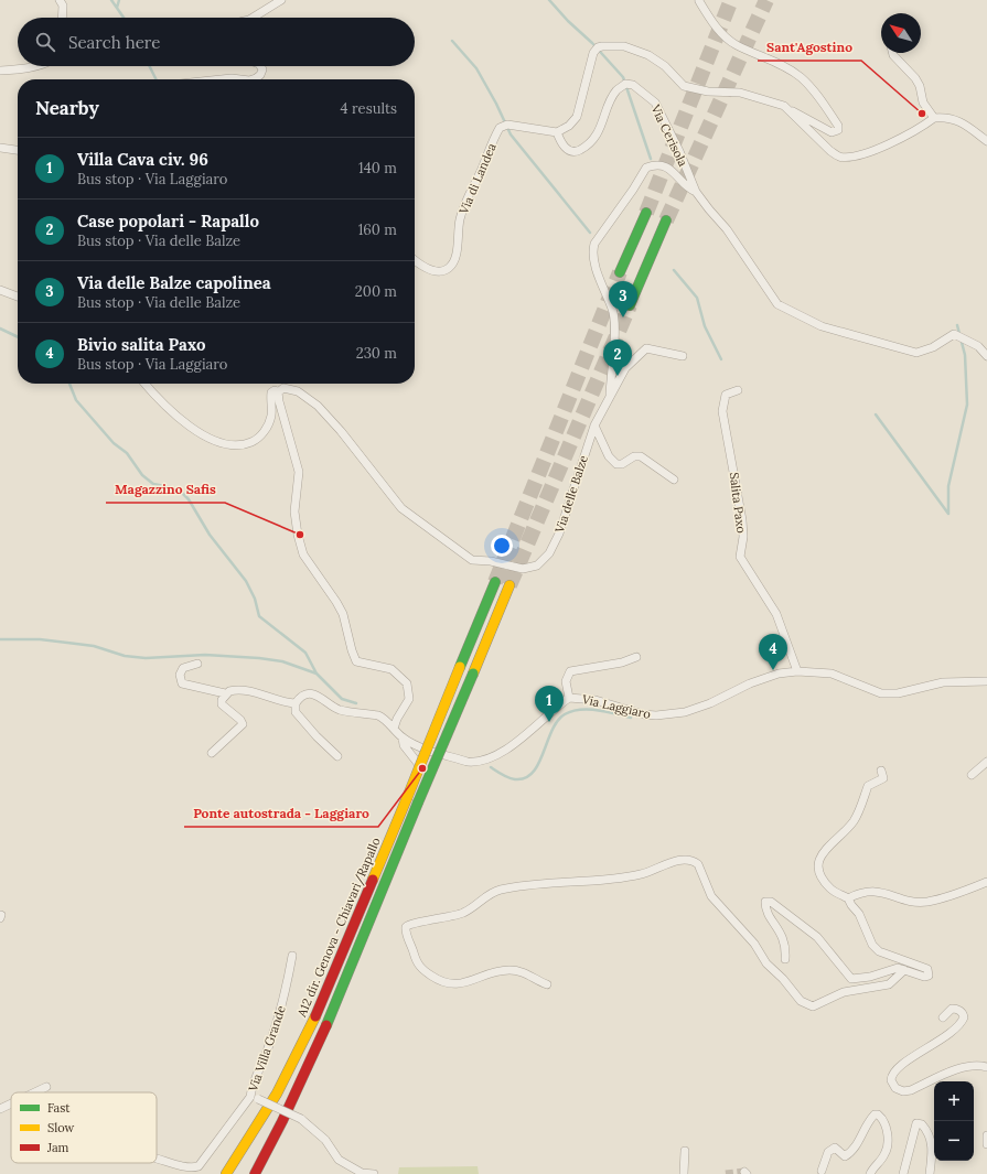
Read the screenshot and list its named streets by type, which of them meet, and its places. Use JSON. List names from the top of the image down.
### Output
{
  "streets": {
    "highway": ["A12 dir. Genova - Chiavari/Rapallo"],
    "street": [
      "Via Cerisola",
      "Via di Landea",
      "Via delle Balze",
      "Salita Paxo",
      "Via Laggiaro",
      "Via Villa Grande"
    ]
  },
  "crossings": [
    ["Via Cerisola", "Via di Landea"],
    ["Via Cerisola", "Via delle Balze"],
    ["Salita Paxo", "Via Laggiaro"]
  ],
  "places": ["Sant'Agostino", "Magazzino Safis", "Ponte autostrada - Laggiaro"],
  "legend": ["Fast", "Slow", "Jam"],
  "north": "top left",
  "page": {
    "search": "Search here",
    "heading": ["Nearby", "4 results"],
    "list": [
      {
        "mark": "1",
        "name": "Villa Cava civ. 96",
        "note": "Bus stop · Via Laggiaro",
        "value": "140 m"
      },
      {
        "mark": "2",
        "name": "Case popolari - Rapallo",
        "note": "Bus stop · Via delle Balze",
        "value": "160 m"
      },
      {
        "mark": "3",
        "name": "Via delle Balze capolinea",
        "note": "Bus stop · Via delle Balze",
        "value": "200 m"
      },
      {
        "mark": "4",
        "name": "Bivio salita Paxo",
        "note": "Bus stop · Via Laggiaro",
        "value": "230 m"
      }
    ],
    "pins": [
      "3",
      "2",
      "4",
      "1"
    ],
    "map_buttons": ["+", "−"]
  }
}
